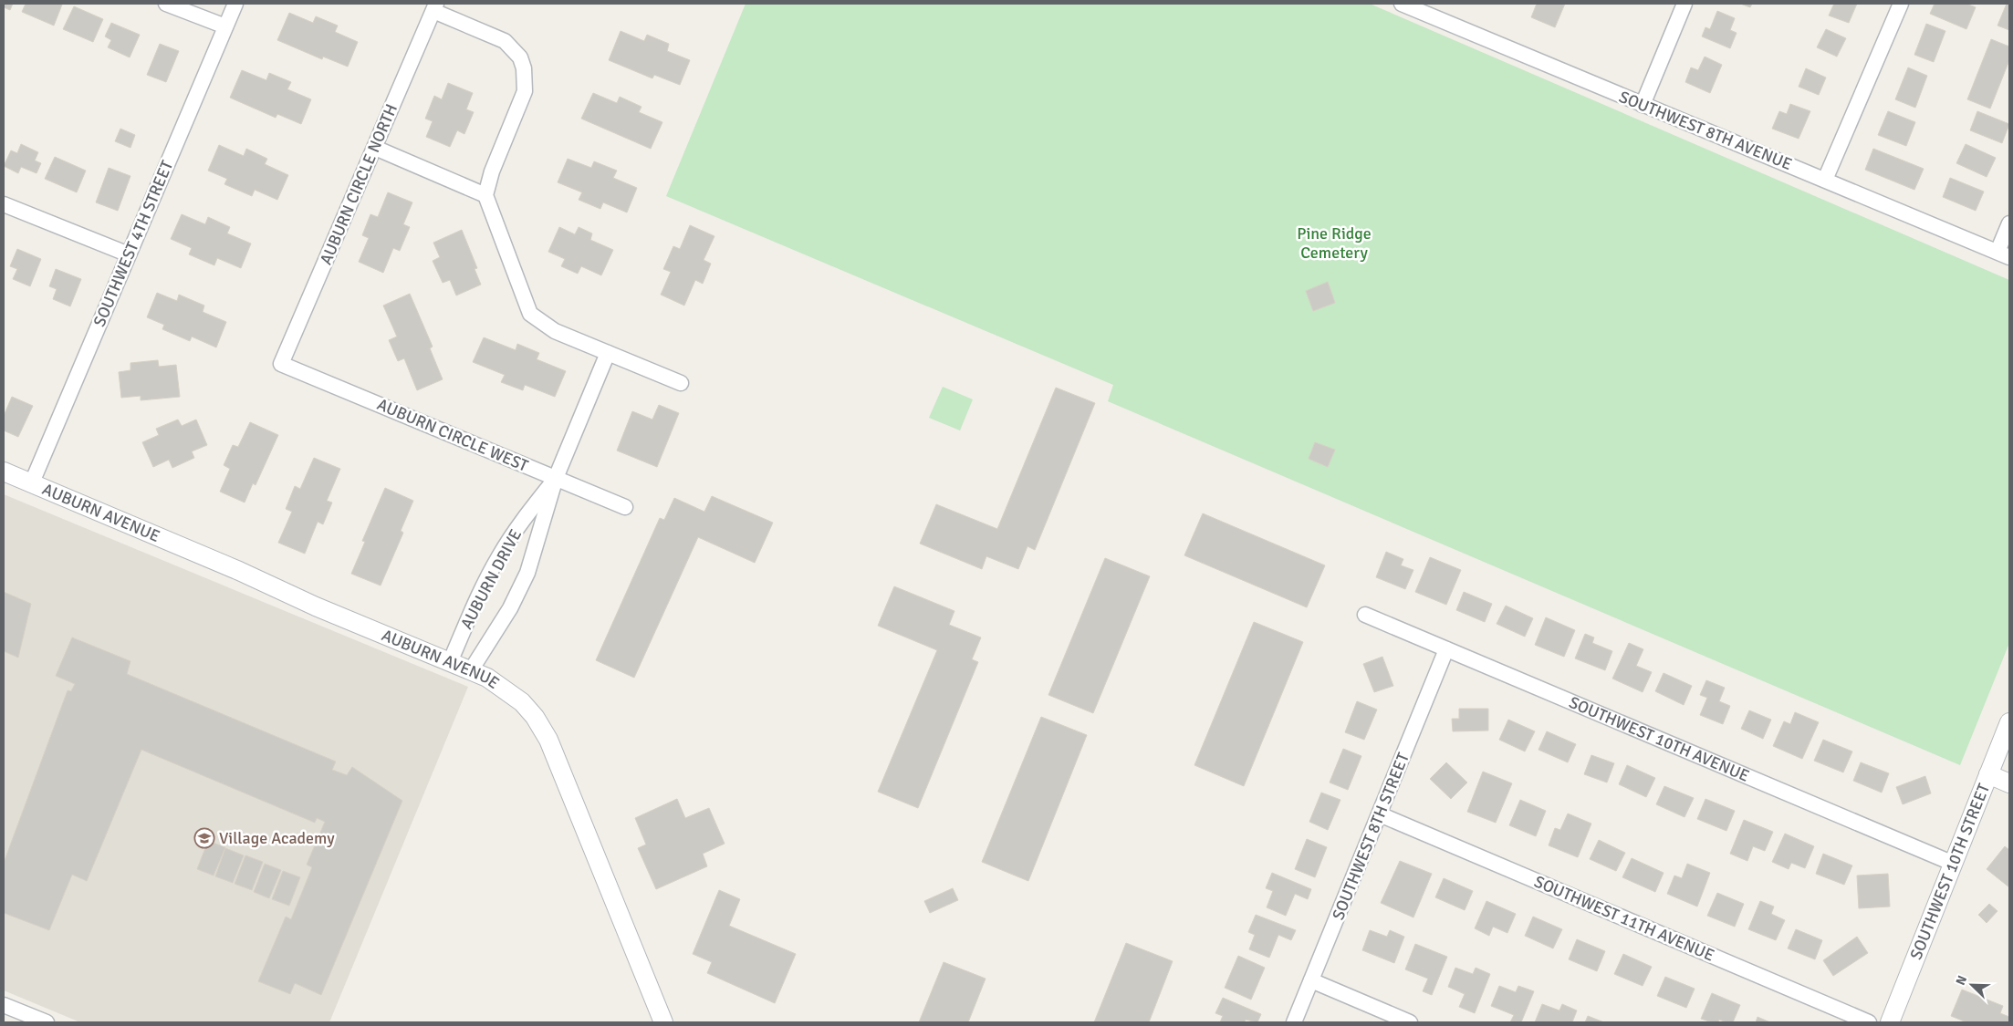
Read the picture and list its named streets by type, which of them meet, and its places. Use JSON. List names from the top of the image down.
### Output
{
  "streets": {
    "street": [
      "SOUTHWEST 8TH AVENUE",
      "AUBURN CIRCLE NORTH",
      "SOUTHWEST 4TH STREET",
      "AUBURN CIRCLE WEST",
      "AUBURN AVENUE",
      "AUBURN DRIVE",
      "SOUTHWEST 10TH AVENUE",
      "SOUTHWEST 8TH STREET",
      "SOUTHWEST 10TH STREET",
      "SOUTHWEST 11TH AVENUE"
    ]
  },
  "crossings": [
    ["AUBURN CIRCLE NORTH", "AUBURN CIRCLE WEST"],
    ["SOUTHWEST 4TH STREET", "AUBURN AVENUE"],
    ["AUBURN CIRCLE WEST", "AUBURN DRIVE"],
    ["AUBURN AVENUE", "AUBURN DRIVE"],
    ["SOUTHWEST 10TH AVENUE", "SOUTHWEST 8TH STREET"],
    ["SOUTHWEST 10TH AVENUE", "SOUTHWEST 10TH STREET"],
    ["SOUTHWEST 8TH STREET", "SOUTHWEST 11TH AVENUE"]
  ],
  "parks": ["Pine Ridge Cemetery"],
  "places": {
    "school or university": ["Village Academy"]
  },
  "north": "top left"
}
